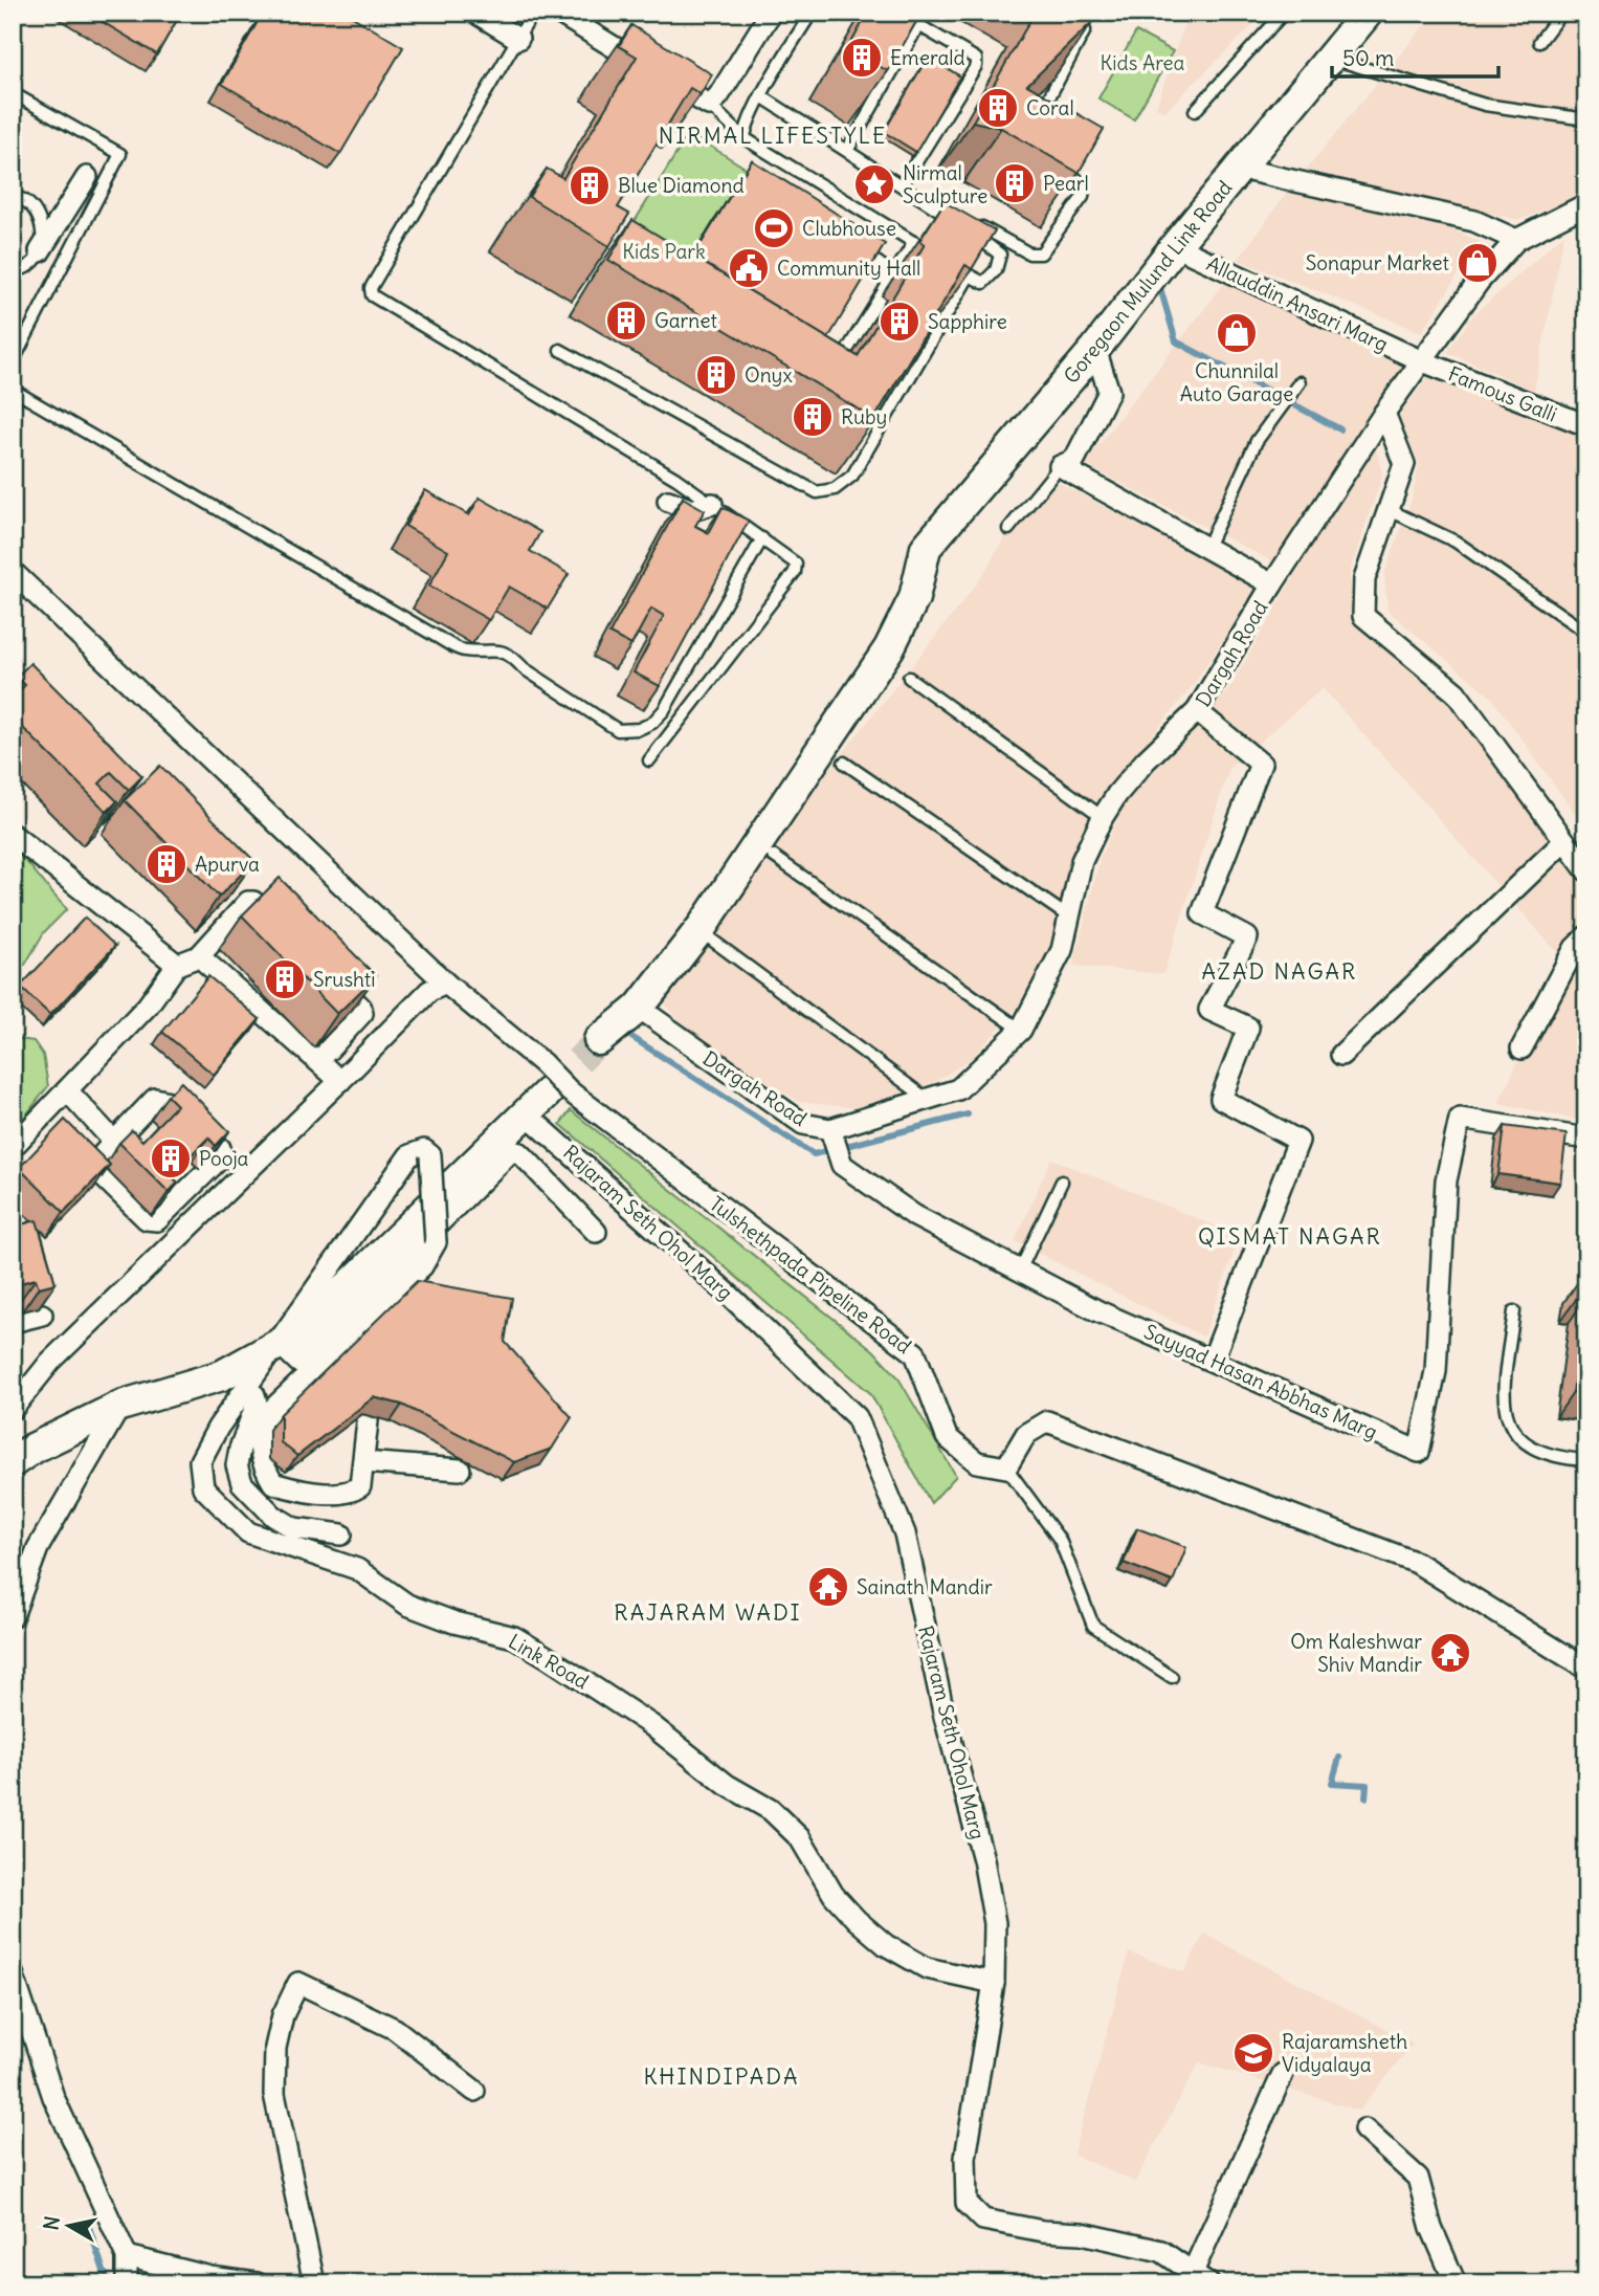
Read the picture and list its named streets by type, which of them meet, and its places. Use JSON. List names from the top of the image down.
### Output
{
  "streets": {
    "street": [
      "Goregaon Mulund Link Road",
      "Allauddin Ansari Marg",
      "Famous Galli",
      "Dargah Road",
      "Rajaram Seth Ohol Marg",
      "Tulshethpada Pipeline Road",
      "Sayyad Hasan Abbhas Marg",
      "Link Road"
    ]
  },
  "crossings": [
    ["Goregaon Mulund Link Road", "Allauddin Ansari Marg"],
    ["Goregaon Mulund Link Road", "Dargah Road"],
    ["Allauddin Ansari Marg", "Famous Galli"],
    ["Allauddin Ansari Marg", "Dargah Road"],
    ["Famous Galli", "Dargah Road"],
    ["Dargah Road", "Sayyad Hasan Abbhas Marg"],
    ["Rajaram Seth Ohol Marg", "Link Road"]
  ],
  "districts": [
    "NIRMAL LIFESTYLE",
    "AZAD NAGAR",
    "QISMAT NAGAR",
    "RAJARAM WADI",
    "KHINDIPADA"
  ],
  "parks": ["Kids Area", "Kids Park"],
  "places": {
    "building": [
      "Emerald",
      "Coral",
      "Pearl",
      "Blue Diamond",
      "Garnet",
      "Sapphire",
      "Onyx",
      "Ruby",
      "Apurva",
      "Srushti",
      "Pooja"
    ],
    "place": ["Nirmal Sculpture"],
    "sports": ["Clubhouse"],
    "shop": ["Sonapur Market", "Chunnilal Auto Garage"],
    "public building": ["Community Hall"],
    "temple": ["Sainath Mandir", "Om Kaleshwar Shiv Mandir"],
    "school or university": ["Rajaramsheth Vidyalaya"]
  },
  "scale_bar": "50 m",
  "north": "left"
}
